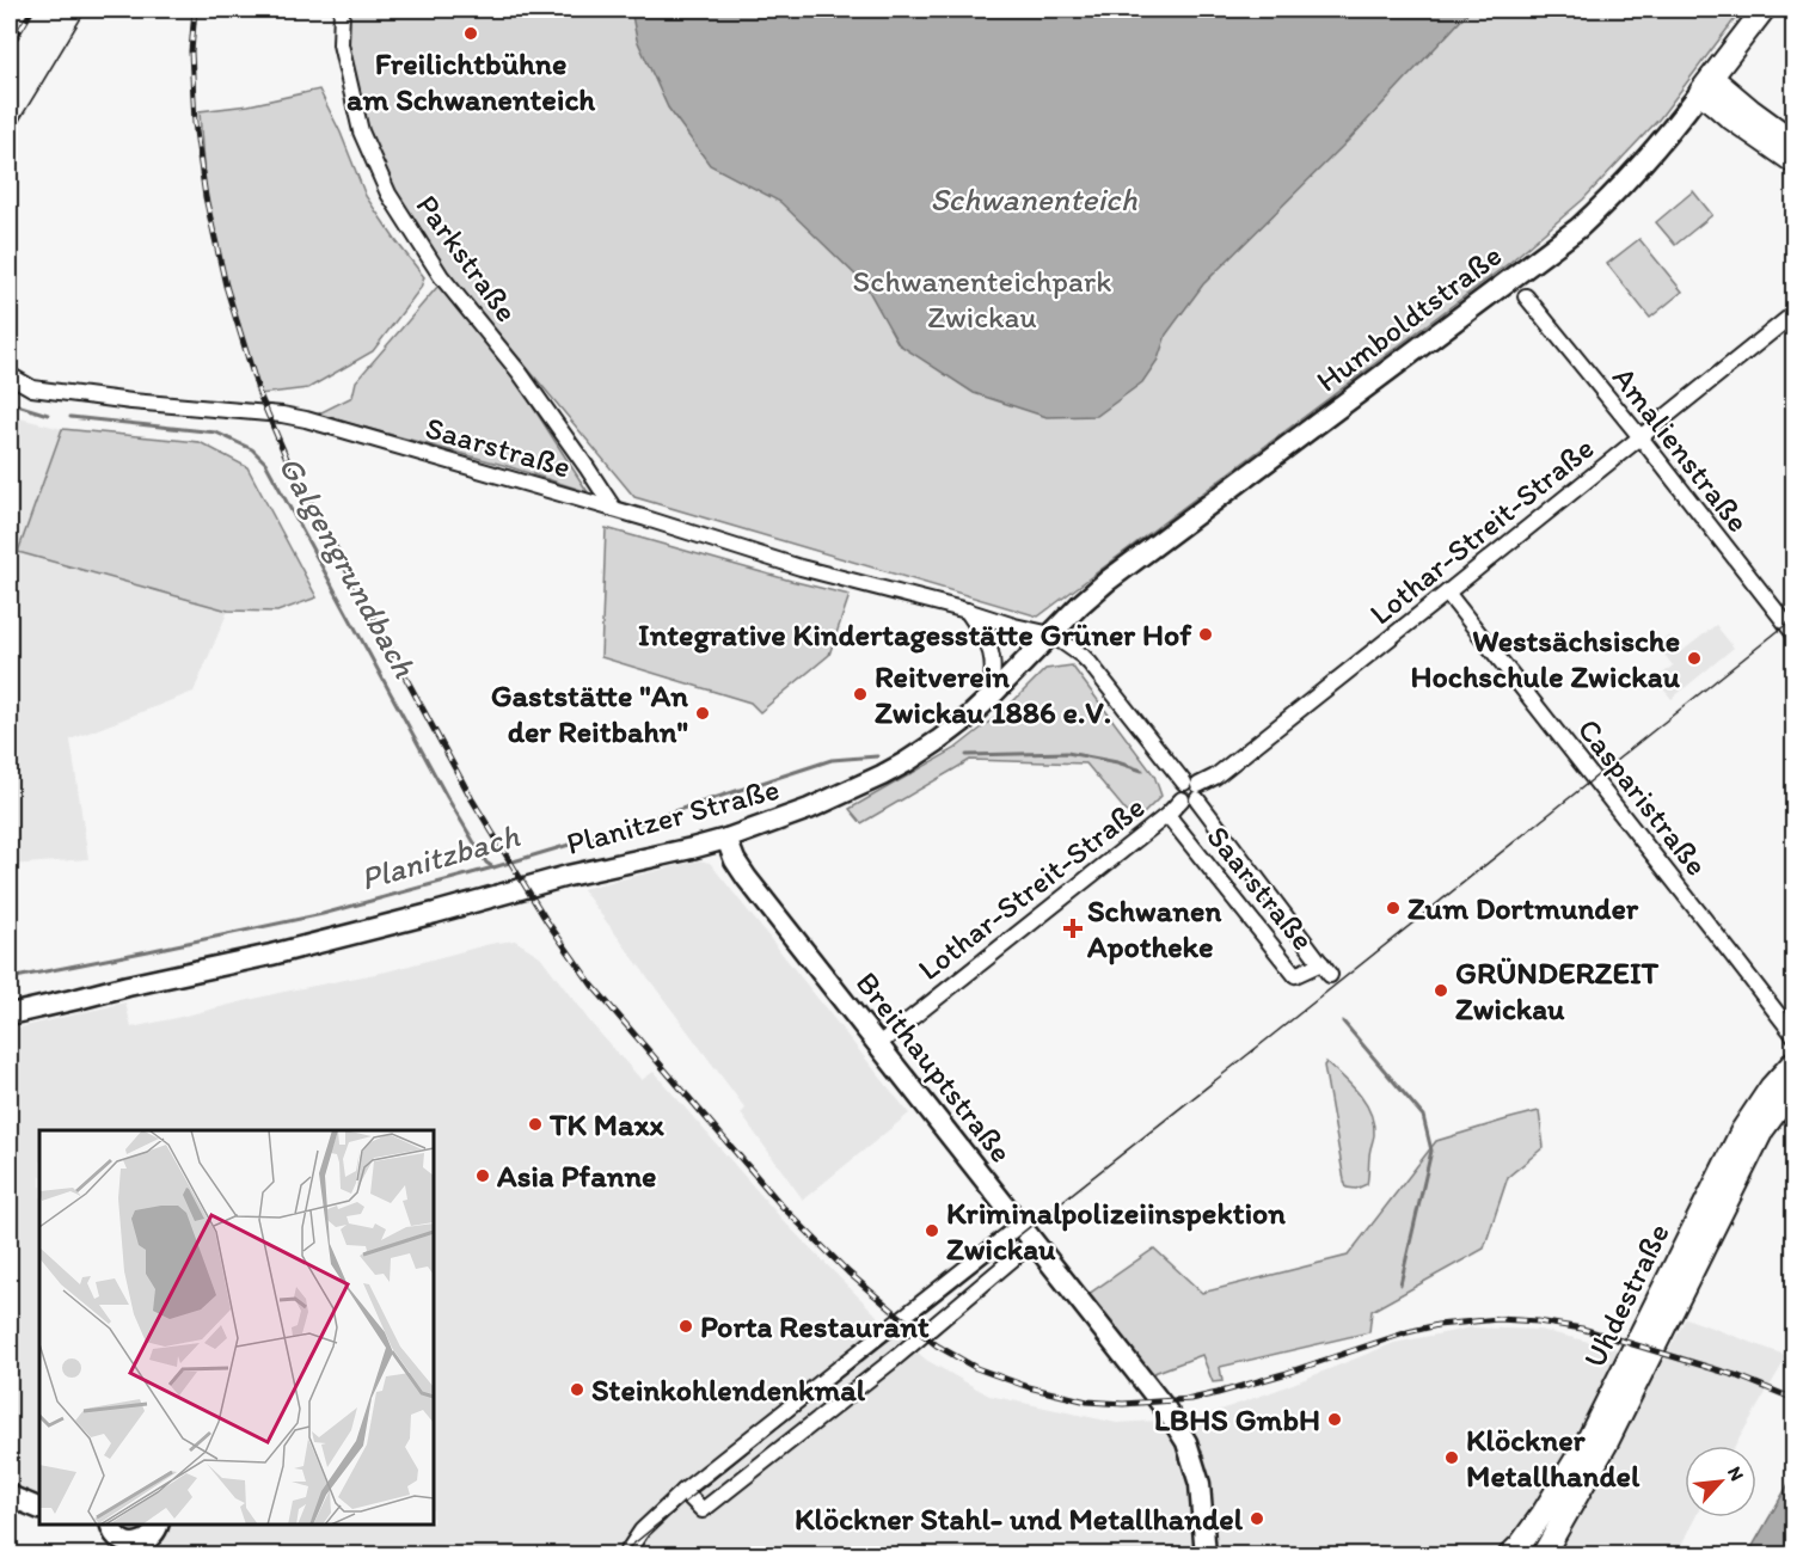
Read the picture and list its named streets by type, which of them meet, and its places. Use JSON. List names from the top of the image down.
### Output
{
  "streets": {
    "main road": [
      "Humboldtstraße",
      "Planitzer Straße",
      "Breithauptstraße",
      "Uhdestraße"
    ],
    "street": [
      "Parkstraße",
      "Saarstraße",
      "Amalienstraße",
      "Lothar-Streit-Straße",
      "Casparistraße"
    ]
  },
  "crossings": [
    ["Parkstraße", "Saarstraße"],
    ["Humboldtstraße", "Saarstraße"],
    ["Humboldtstraße", "Planitzer Straße"],
    ["Saarstraße", "Lothar-Streit-Straße"],
    ["Saarstraße", "Planitzer Straße"],
    ["Amalienstraße", "Lothar-Streit-Straße"],
    ["Lothar-Streit-Straße", "Casparistraße"],
    ["Lothar-Streit-Straße", "Breithauptstraße"],
    ["Planitzer Straße", "Breithauptstraße"]
  ],
  "water": ["Schwanenteich", "Galgengrundbach", "Planitzbach"],
  "parks": ["Schwanenteichpark Zwickau"],
  "places": {
    "other": [
      "Freilichtbühne am Schwanenteich",
      "Integrative Kindertagesstätte Grüner Hof",
      "Westsächsische Hochschule Zwickau",
      "Reitverein Zwickau 1886 e.V.",
      "Gaststätte \"An der Reitbahn\"",
      "Zum Dortmunder",
      "GRÜNDERZEIT Zwickau",
      "TK Maxx",
      "Asia Pfanne",
      "Kriminalpolizeiinspektion Zwickau",
      "Porta Restaurant",
      "Steinkohlendenkmal",
      "LBHS GmbH",
      "Klöckner Metallhandel",
      "Klöckner Stahl- und Metallhandel"
    ],
    "health": ["Schwanen Apotheke"]
  },
  "north": "top right"
}
